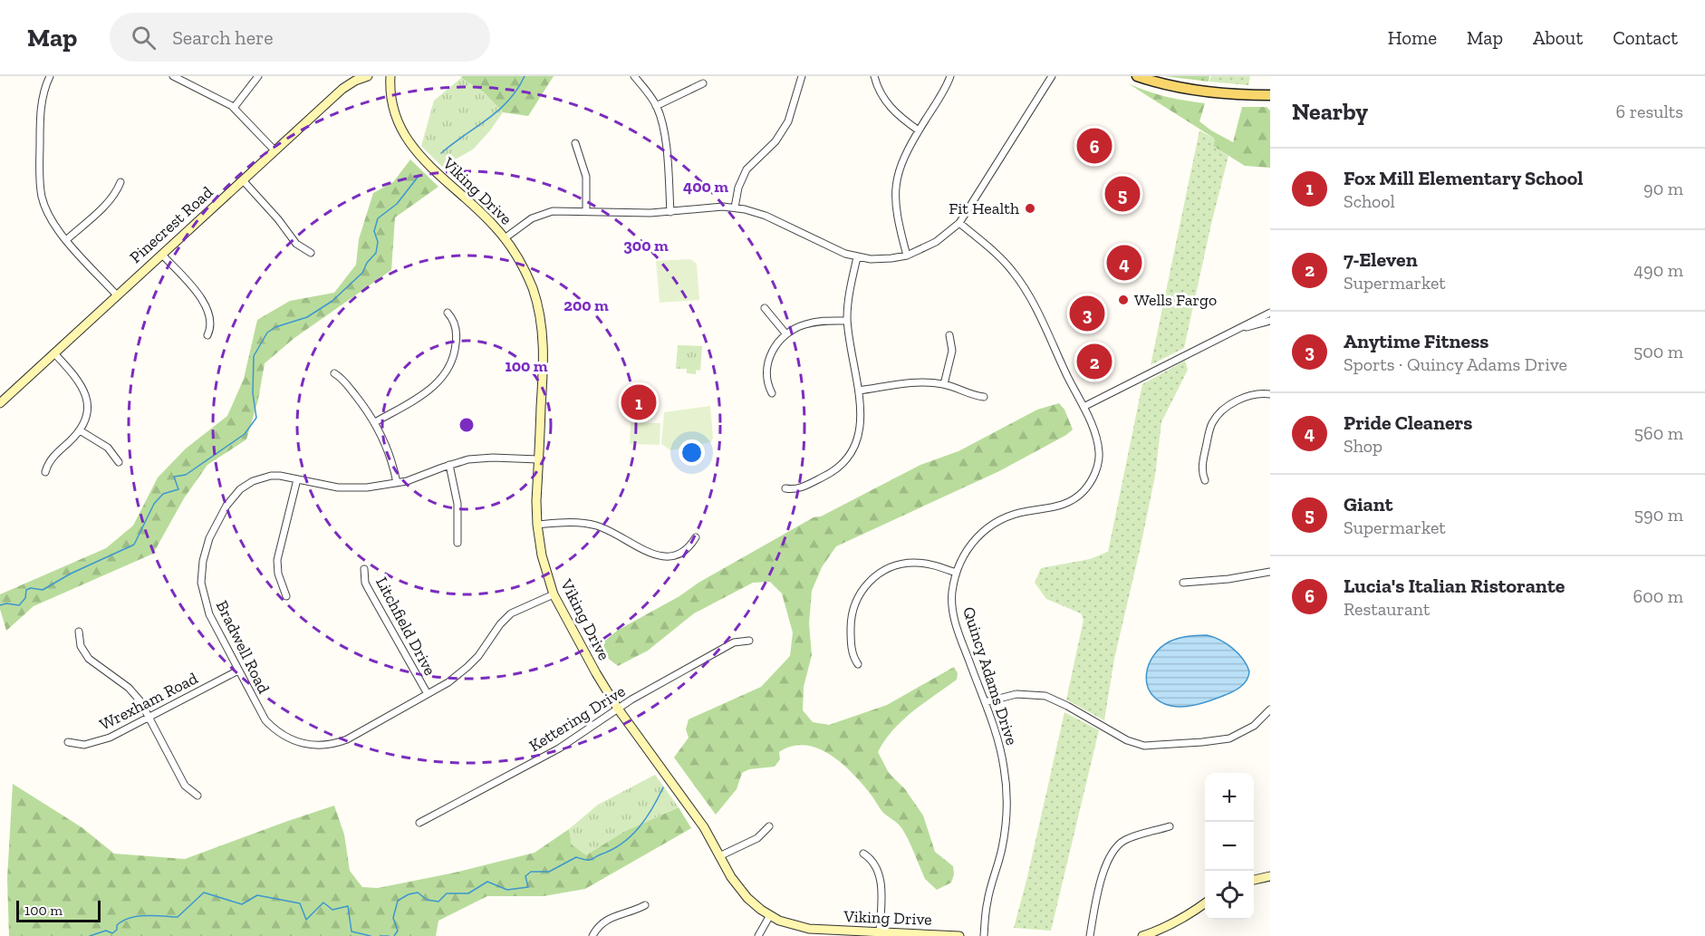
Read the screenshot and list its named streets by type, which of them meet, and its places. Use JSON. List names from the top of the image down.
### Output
{
  "streets": {
    "street": [
      "Viking Drive",
      "Pinecrest Road",
      "Litchfield Drive",
      "Bradwell Road",
      "Quincy Adams Drive",
      "Wrexham Road",
      "Kettering Drive"
    ]
  },
  "crossings": [
    ["Viking Drive", "Bradwell Road"],
    ["Viking Drive", "Kettering Drive"],
    ["Litchfield Drive", "Bradwell Road"],
    ["Bradwell Road", "Wrexham Road"]
  ],
  "places": ["Fit Health", "Wells Fargo"],
  "scale_bar": "100 m",
  "page": {
    "header": "Map",
    "search": "Search here",
    "nav": [
      "Home",
      "Map",
      "About",
      "Contact"
    ],
    "heading": ["Nearby", "6 results"],
    "pins": [
      "6",
      "5",
      "4",
      "3",
      "2",
      "1"
    ],
    "list": [
      {
        "mark": "1",
        "name": "Fox Mill Elementary School",
        "note": "School",
        "value": "90 m"
      },
      {
        "mark": "2",
        "name": "7-Eleven",
        "note": "Supermarket",
        "value": "490 m"
      },
      {
        "mark": "3",
        "name": "Anytime Fitness",
        "note": "Sports · Quincy Adams Drive",
        "value": "500 m"
      },
      {
        "mark": "4",
        "name": "Pride Cleaners",
        "note": "Shop",
        "value": "560 m"
      },
      {
        "mark": "5",
        "name": "Giant",
        "note": "Supermarket",
        "value": "590 m"
      },
      {
        "mark": "6",
        "name": "Lucia's Italian Ristorante",
        "note": "Restaurant",
        "value": "600 m"
      }
    ],
    "map_buttons": ["+", "−"],
    "scale": "100 m"
  },
  "rings": [
    "400 m",
    "300 m",
    "200 m",
    "100 m"
  ]
}
